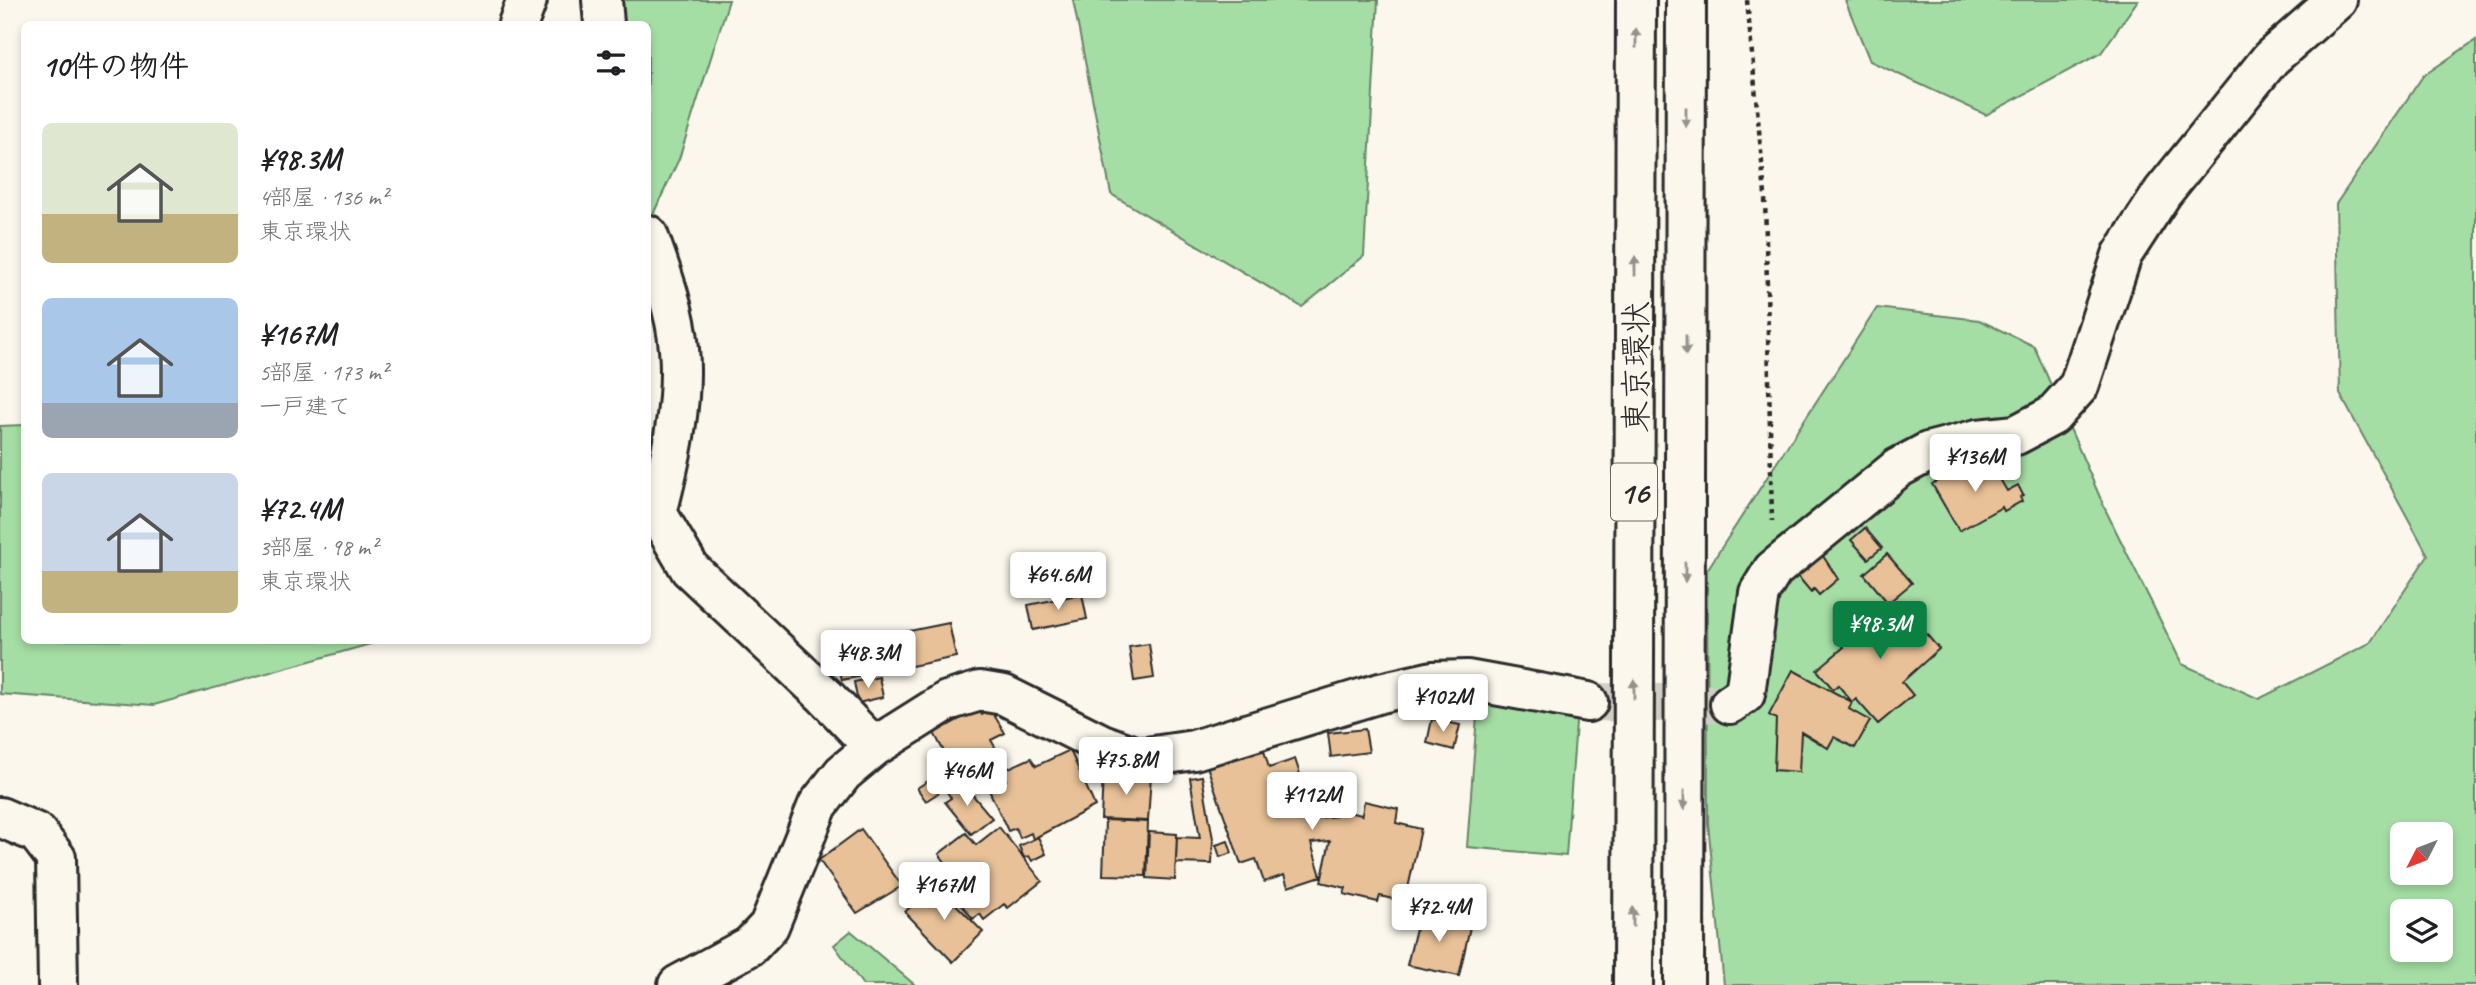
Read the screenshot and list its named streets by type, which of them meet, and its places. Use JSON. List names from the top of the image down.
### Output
{
  "streets": {
    "main road": ["東京環状", "16"]
  },
  "north": "bottom left",
  "page": {
    "heading": "10件の物件",
    "list": [
      {
        "name": "¥98.3M",
        "note": "4部屋 · 136 m² · 東京環状"
      },
      {
        "name": "¥167M",
        "note": "5部屋 · 173 m² · 一戸建て"
      },
      {
        "name": "¥72.4M",
        "note": "3部屋 · 98 m² · 東京環状"
      }
    ],
    "price": [
      "¥136M",
      "¥64.6M",
      "¥98.3M",
      "¥48.3M",
      "¥102M",
      "¥75.8M",
      "¥46M",
      "¥112M",
      "¥167M",
      "¥72.4M"
    ]
  }
}
